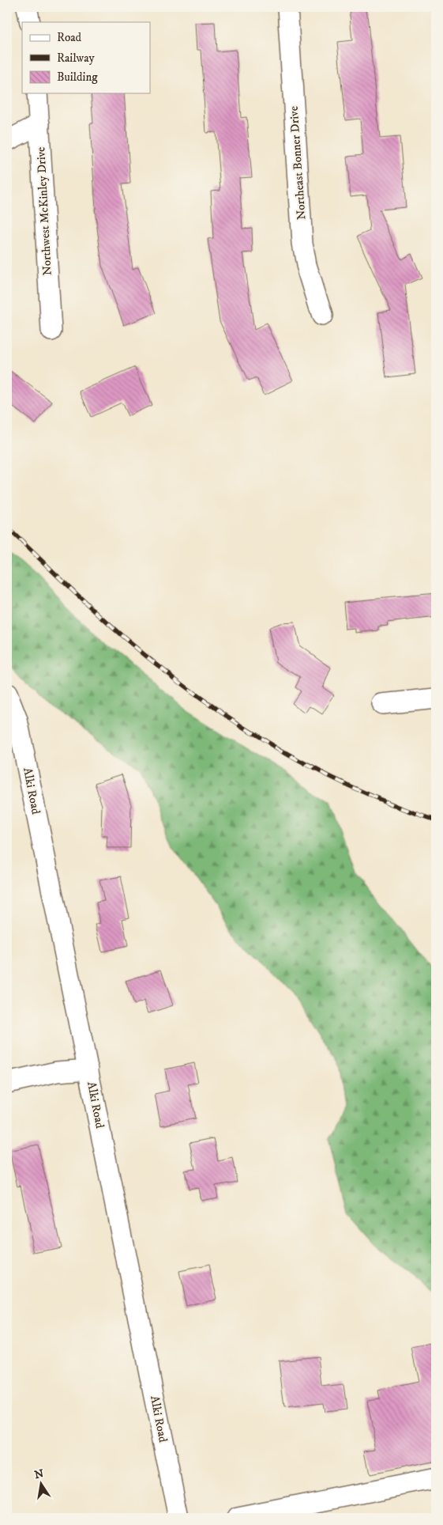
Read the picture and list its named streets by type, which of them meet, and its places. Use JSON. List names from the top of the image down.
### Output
{
  "streets": {
    "street": ["Northeast Bonner Drive", "Northwest McKinley Drive", "Alki Road"]
  },
  "legend": ["Road", "Railway", "Building"],
  "north": "top"
}
